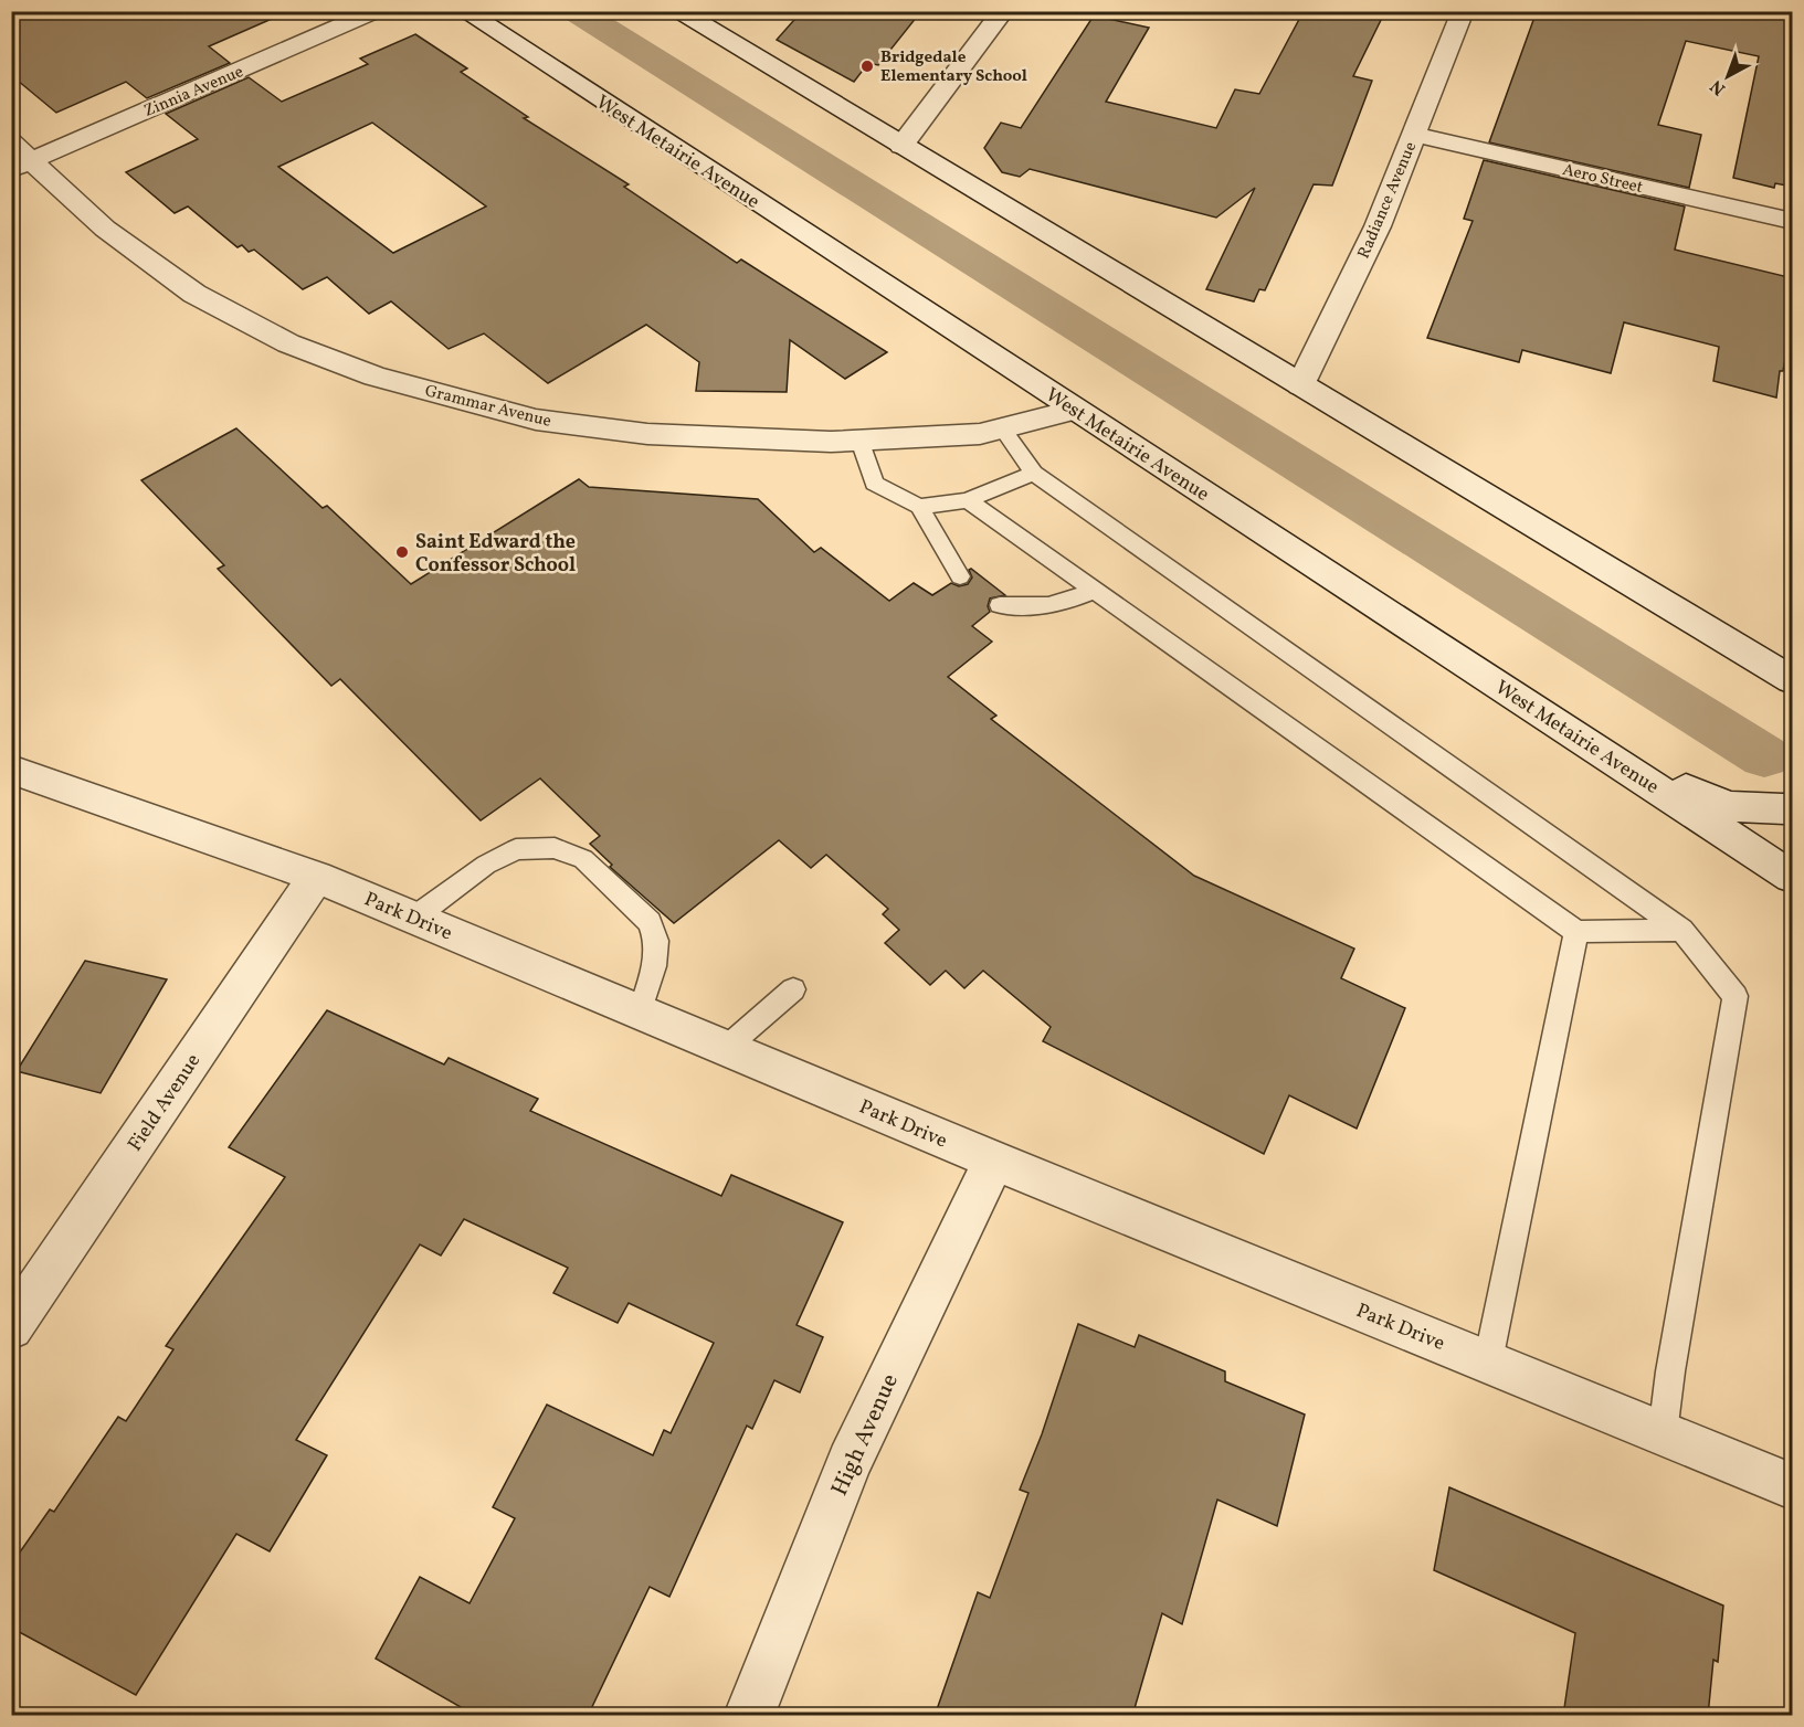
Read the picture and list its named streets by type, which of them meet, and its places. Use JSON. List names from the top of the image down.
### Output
{
  "streets": {
    "street": [
      "Zinnia Avenue",
      "West Metairie Avenue",
      "Aero Street",
      "Radiance Avenue",
      "Grammar Avenue",
      "Park Drive",
      "Field Avenue",
      "High Avenue"
    ]
  },
  "crossings": [
    ["Zinnia Avenue", "Grammar Avenue"],
    ["West Metairie Avenue", "Grammar Avenue"],
    ["Aero Street", "Radiance Avenue"],
    ["Park Drive", "Field Avenue"],
    ["Park Drive", "High Avenue"]
  ],
  "places": ["Bridgedale Elementary School", "Saint Edward the Confessor School"],
  "north": "bottom left"
}
